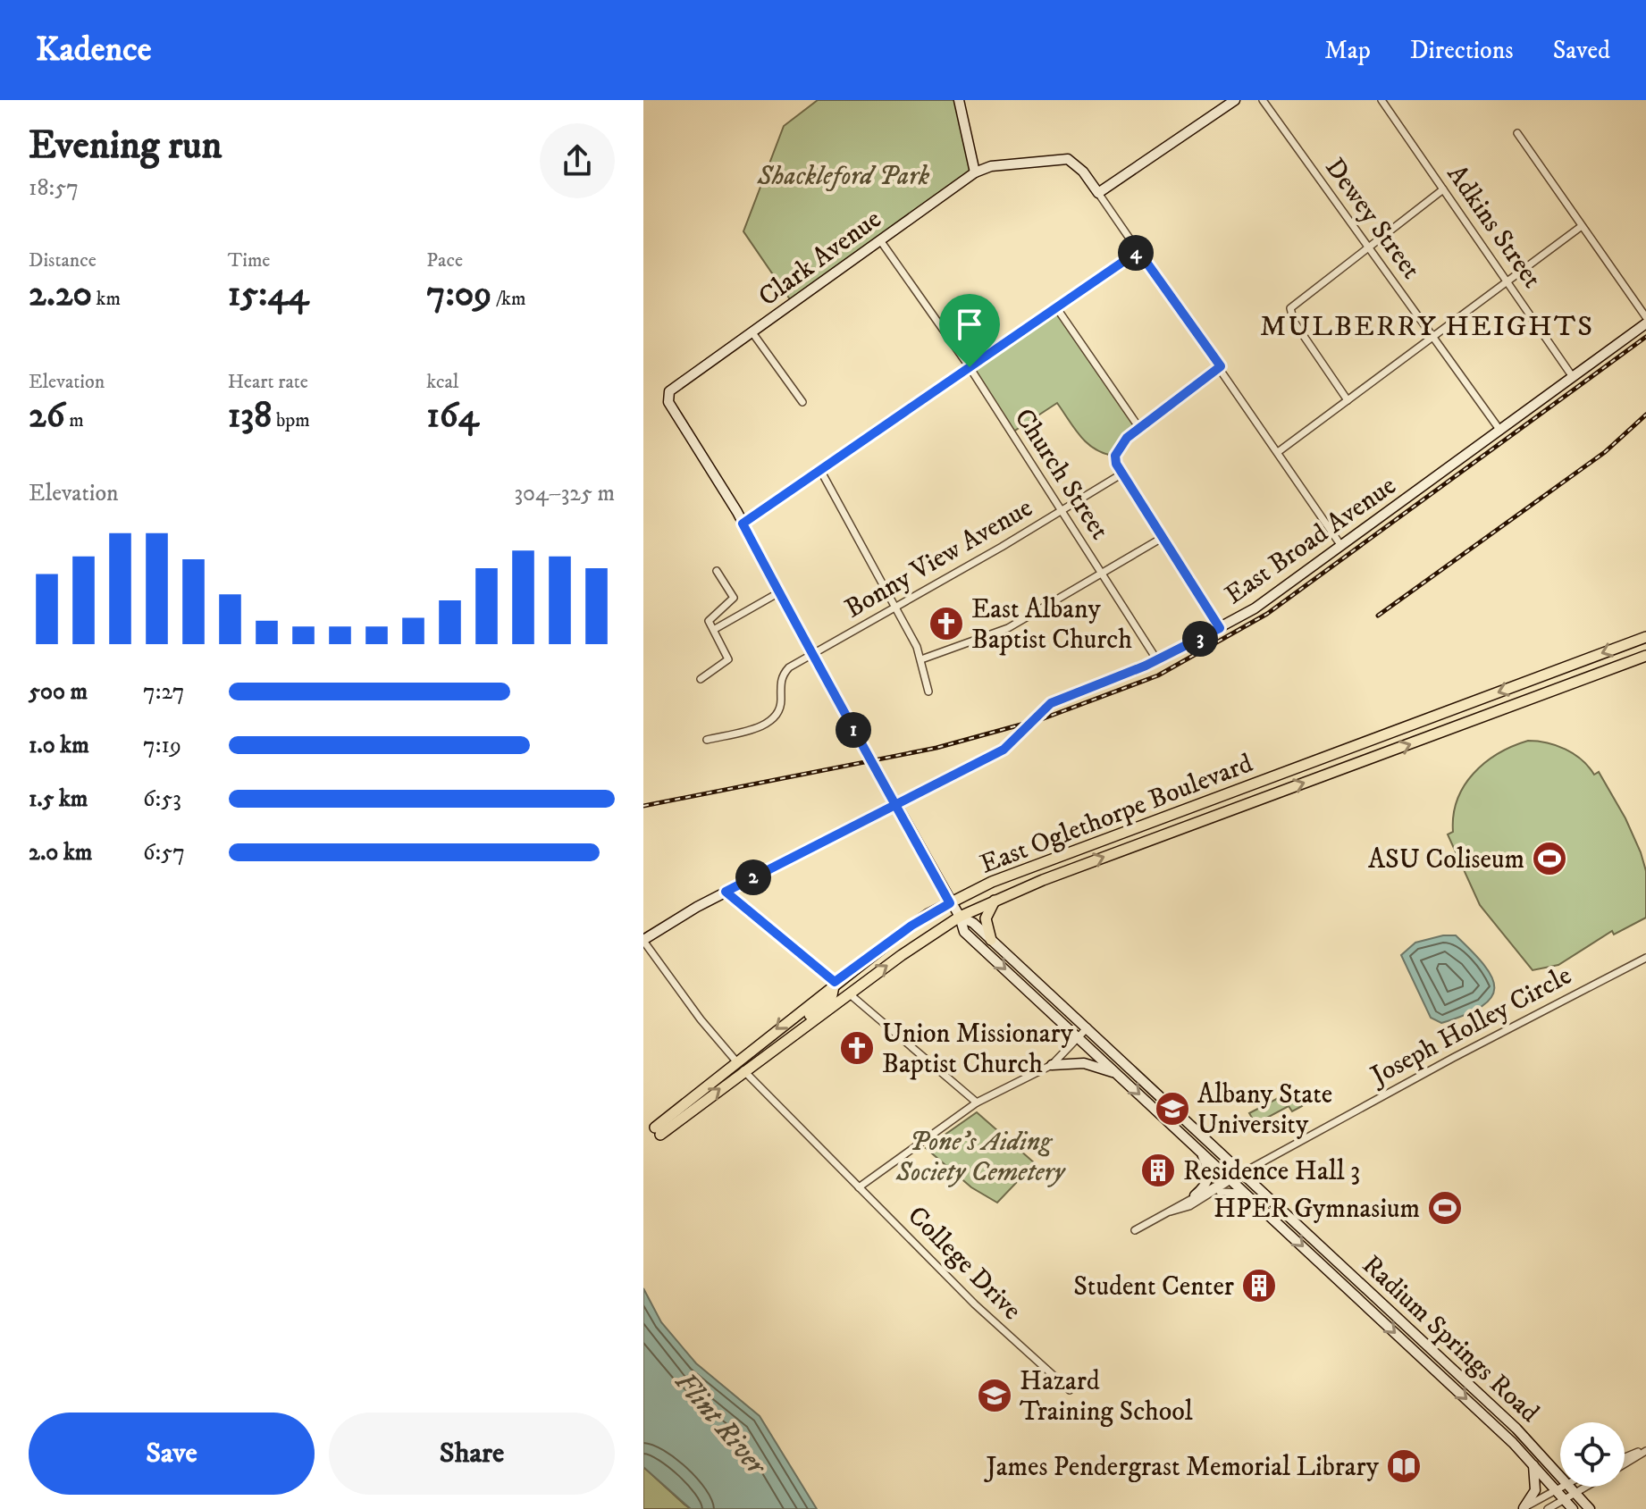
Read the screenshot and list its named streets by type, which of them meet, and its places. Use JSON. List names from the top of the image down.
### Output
{
  "streets": {
    "main road": [
      "Clark Avenue",
      "East Broad Avenue",
      "East Oglethorpe Boulevard",
      "Radium Springs Road"
    ],
    "street": [
      "Dewey Street",
      "Adkins Street",
      "Church Street",
      "Bonny View Avenue",
      "Joseph Holley Circle",
      "College Drive"
    ]
  },
  "crossings": [
    ["Dewey Street", "East Broad Avenue"],
    ["Adkins Street", "East Broad Avenue"],
    ["Clark Avenue", "Church Street"],
    ["Clark Avenue", "Radium Springs Road"],
    ["Church Street", "East Broad Avenue"],
    ["Church Street", "Bonny View Avenue"],
    ["East Broad Avenue", "College Drive"],
    ["East Broad Avenue", "Radium Springs Road"],
    ["Bonny View Avenue", "Radium Springs Road"],
    ["East Oglethorpe Boulevard", "College Drive"],
    ["East Oglethorpe Boulevard", "Radium Springs Road"],
    ["Joseph Holley Circle", "Radium Springs Road"]
  ],
  "districts": ["MULBERRY HEIGHTS"],
  "water": ["Flint River"],
  "parks": ["Shackleford Park", "Pone's Aiding Society Cemetery"],
  "places": {
    "church": ["East Albany Baptist Church", "Union Missionary Baptist Church"],
    "sports": ["ASU Coliseum", "HPER Gymnasium"],
    "school or university": ["Albany State University", "Hazard Training School"],
    "building": ["Residence Hall 3", "Student Center"],
    "library": ["James Pendergrast Memorial Library"]
  },
  "page": {
    "header": "Kadence",
    "nav": ["Map", "Directions", "Saved"],
    "heading": ["Evening run", "18:57"],
    "stats": [
      ["Distance", "2.20 km"],
      ["Time", "15:44"],
      ["Pace", "7:09 /km"],
      ["Elevation", "26 m"],
      ["Heart rate", "138 bpm"],
      ["kcal", "164"]
    ],
    "pins": [
      "4",
      "3",
      "1",
      "2"
    ],
    "chart": ["Elevation", "304–325 m"],
    "list": [
      {
        "name": "500 m",
        "note": "7:27"
      },
      {
        "name": "1.0 km",
        "note": "7:19"
      },
      {
        "name": "1.5 km",
        "note": "6:53"
      },
      {
        "name": "2.0 km",
        "note": "6:57"
      }
    ],
    "buttons": ["Save", "Share"]
  }
}
